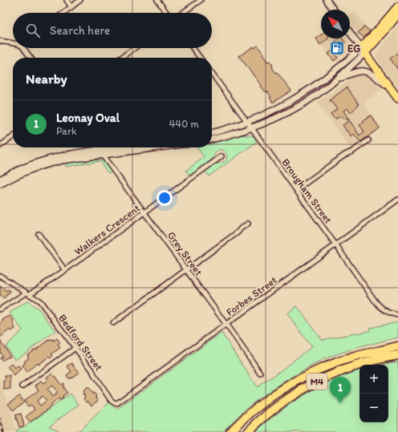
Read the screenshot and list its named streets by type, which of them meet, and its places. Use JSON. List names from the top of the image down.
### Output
{
  "streets": {
    "highway": ["M4"],
    "street": [
      "Brougham Street",
      "Walkers Crescent",
      "Grey Street",
      "Forbes Street",
      "Bedford Street"
    ]
  },
  "crossings": [
    ["Brougham Street", "Forbes Street"],
    ["Walkers Crescent", "Grey Street"],
    ["Walkers Crescent", "Bedford Street"],
    ["Grey Street", "Forbes Street"],
    ["Forbes Street", "Bedford Street"]
  ],
  "places": {
    "fuel station": ["EG"]
  },
  "north": "top left",
  "page": {
    "search": "Search here",
    "heading": "Nearby",
    "list": [
      {
        "mark": "1",
        "name": "Leonay Oval",
        "note": "Park",
        "value": "440 m"
      }
    ],
    "map_buttons": ["+", "−"],
    "pins": "1"
  }
}
